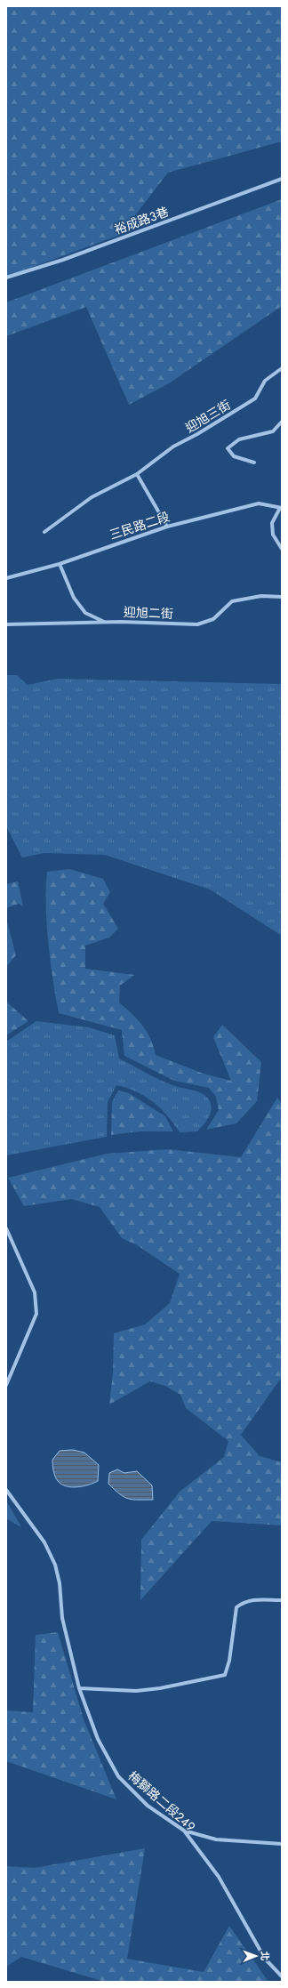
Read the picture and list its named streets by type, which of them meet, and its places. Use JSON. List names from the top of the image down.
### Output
{
  "streets": {
    "street": [
      "裕成路3巷",
      "迎旭三街",
      "三民路二段",
      "迎旭二街",
      "梅獅路二段249"
    ]
  },
  "north": "right"
}
